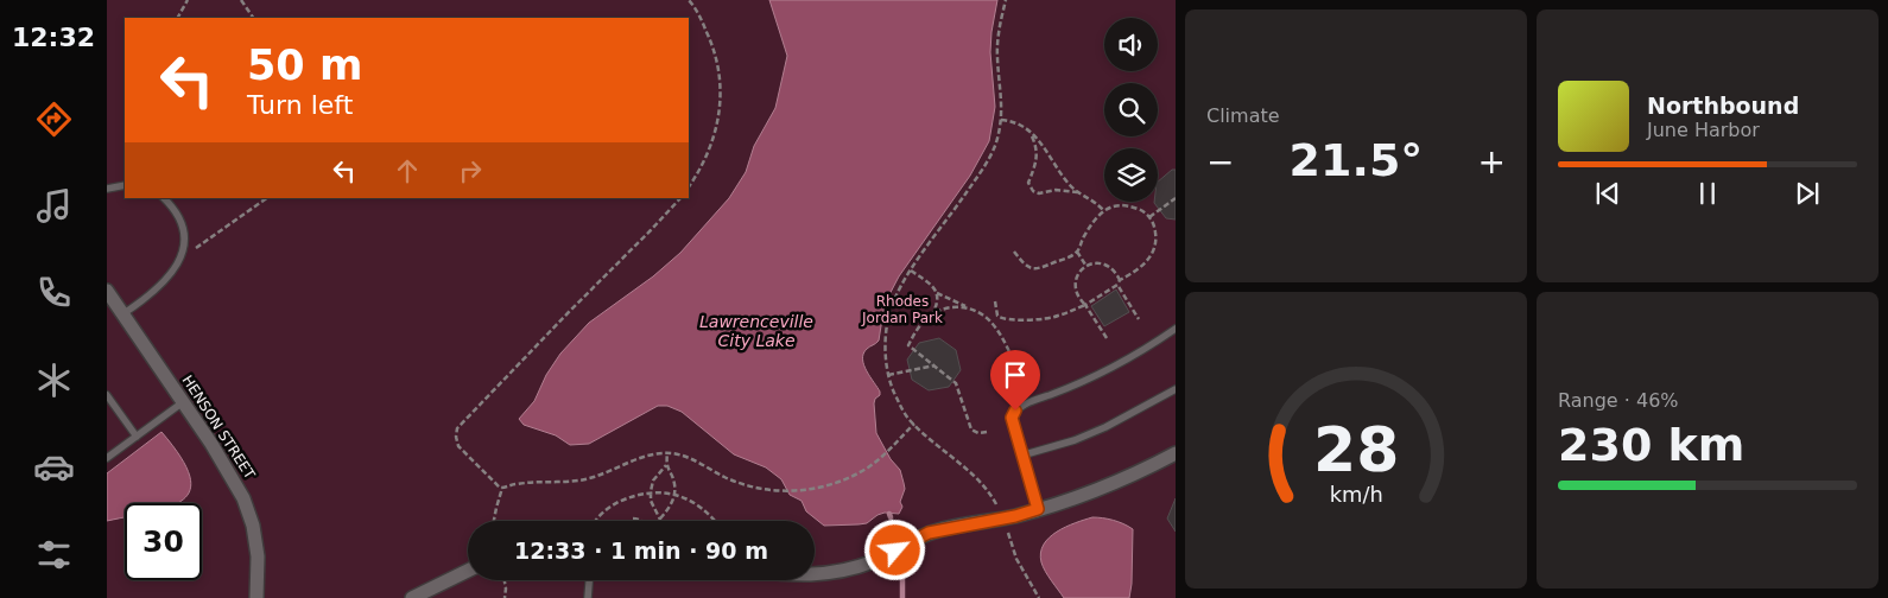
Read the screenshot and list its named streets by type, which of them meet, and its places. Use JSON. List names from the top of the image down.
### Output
{
  "streets": {
    "street": ["HENSON STREET"]
  },
  "water": ["Lawrenceville City Lake"],
  "parks": ["Rhodes Jordan Park"],
  "page": {
    "tabs": "12:32",
    "tile": [
      "Climate",
      ["Range · 46%", "230 km"]
    ],
    "turn": ["50 m", "Turn left"],
    "song": ["Northbound", "June Harbor"],
    "heat": ["−", "21.5°", "+"],
    "limit": "30",
    "trip": "12:33 · 1 min · 90 m",
    "gauge": ["28", "km/h"]
  }
}
